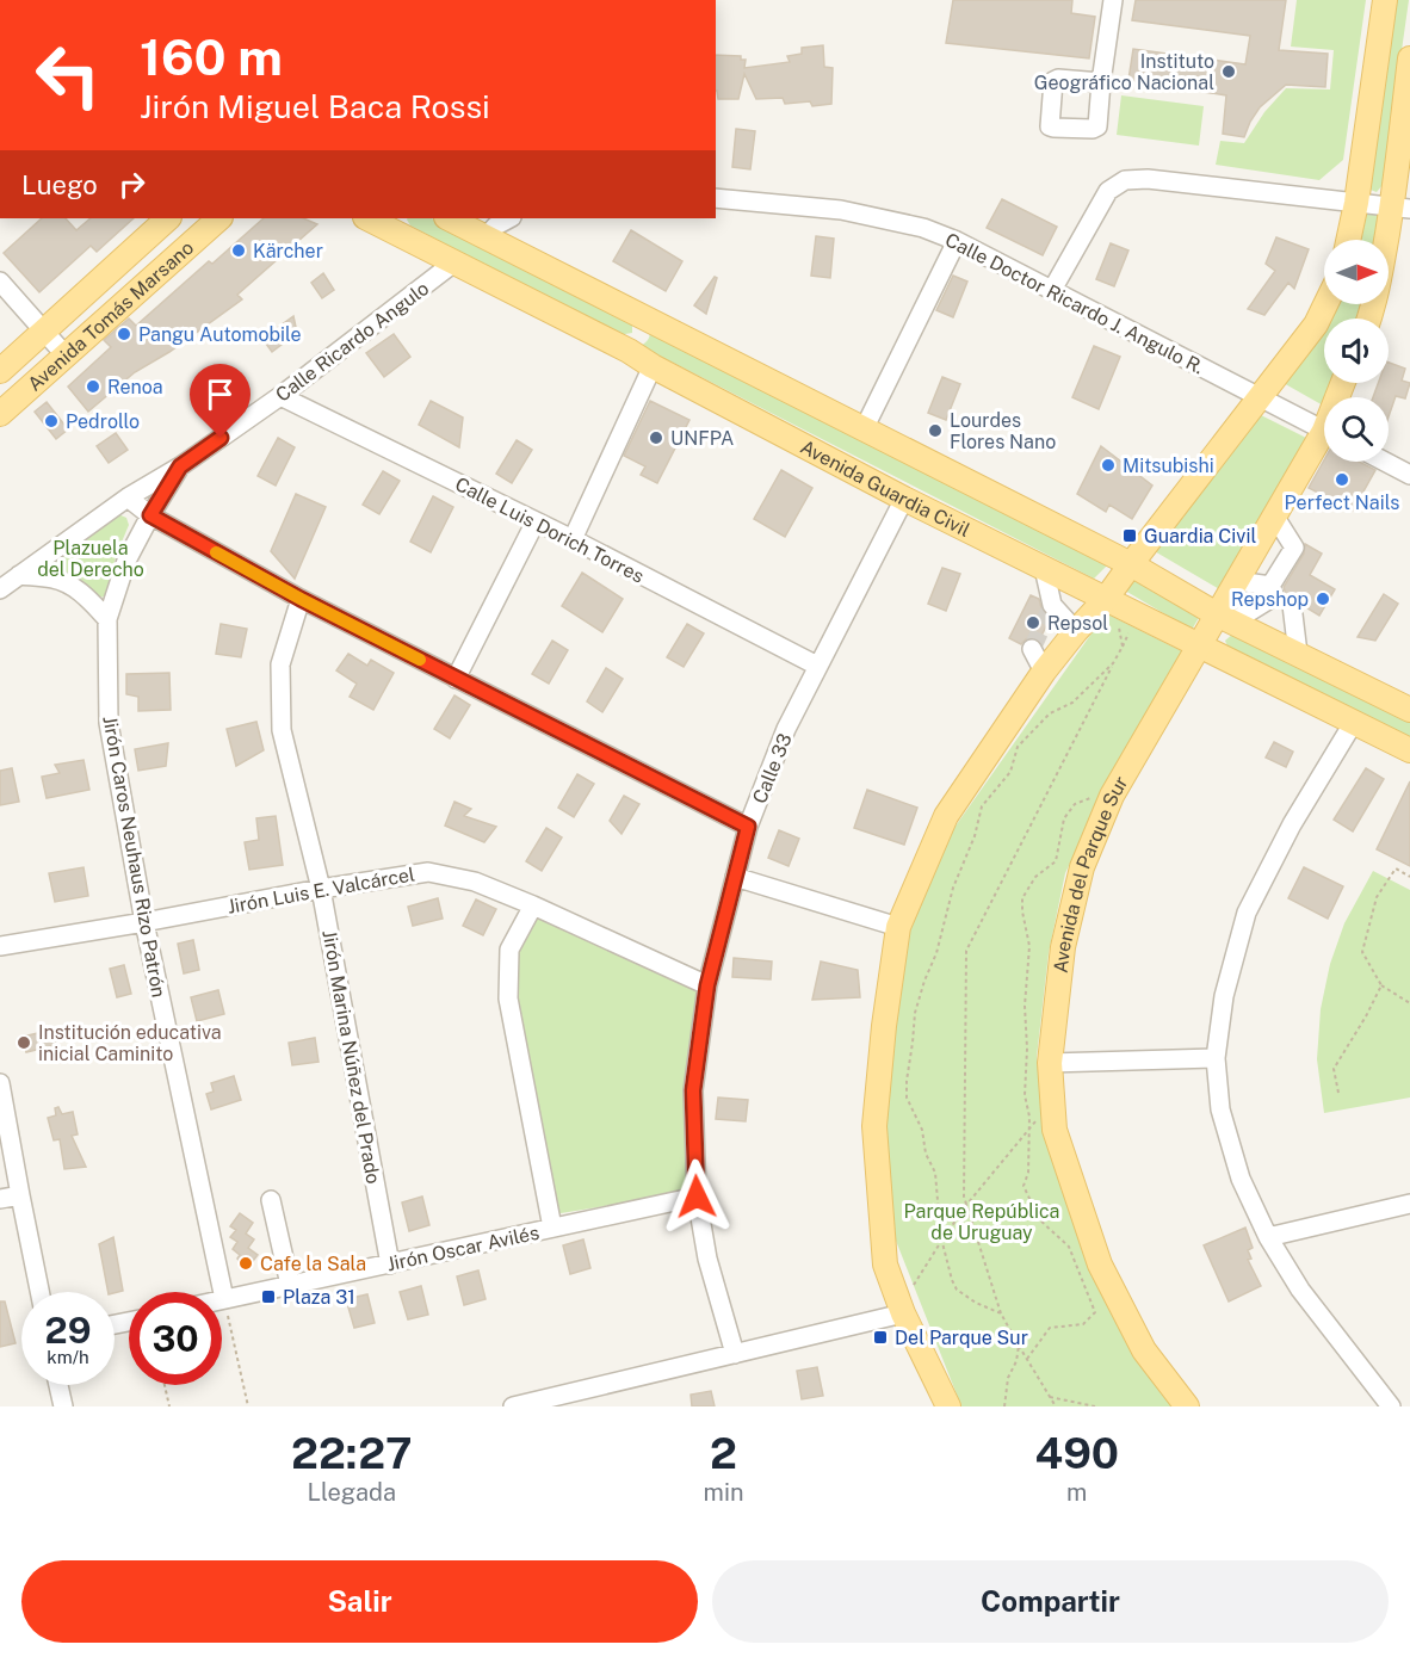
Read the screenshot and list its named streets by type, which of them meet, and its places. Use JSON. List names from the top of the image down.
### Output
{
  "streets": {
    "main road": ["Avenida Tomás Marsano", "Avenida Guardia Civil", "Avenida del Parque Sur"],
    "street": [
      "Calle Doctor Ricardo J. Angulo R.",
      "Calle Ricardo Angulo",
      "Calle Luis Dorich Torres",
      "Calle 33",
      "Jirón Caros Neuhaus Rizo Patrón",
      "Jirón Luis E. Valcárcel",
      "Jirón Marina Núñez del Prado",
      "Jirón Oscar Avilés"
    ]
  },
  "crossings": [
    ["Calle Ricardo Angulo", "Avenida Guardia Civil"],
    ["Calle Ricardo Angulo", "Calle Luis Dorich Torres"],
    ["Calle Ricardo Angulo", "Jirón Caros Neuhaus Rizo Patrón"],
    ["Avenida Guardia Civil", "Calle 33"],
    ["Avenida Guardia Civil", "Avenida del Parque Sur"],
    ["Calle Luis Dorich Torres", "Calle 33"],
    ["Calle 33", "Jirón Luis E. Valcárcel"],
    ["Calle 33", "Jirón Oscar Avilés"],
    ["Jirón Caros Neuhaus Rizo Patrón", "Jirón Luis E. Valcárcel"],
    ["Jirón Caros Neuhaus Rizo Patrón", "Jirón Oscar Avilés"],
    ["Jirón Luis E. Valcárcel", "Jirón Marina Núñez del Prado"],
    ["Jirón Marina Núñez del Prado", "Jirón Oscar Avilés"]
  ],
  "parks": ["Plazuela del Derecho", "Parque República de Uruguay"],
  "places": {
    "other": [
      "Instituto Geográfico Nacional",
      "Kärcher",
      "Pangu Automobile",
      "Renoa",
      "Pedrollo",
      "Lourdes Flores Nano",
      "UNFPA",
      "Mitsubishi",
      "Perfect Nails",
      "Repshop",
      "Repsol",
      "Institución educativa inicial Caminito",
      "Cafe la Sala"
    ],
    "transit": ["Guardia Civil", "Plaza 31", "Del Parque Sur"]
  },
  "north": "right",
  "page": {
    "turn": ["160 m", "Jirón Miguel Baca Rossi"],
    "then": "Luego",
    "speed": "29 km/h",
    "limit": "30",
    "eta": [
      "22:27",
      "Llegada",
      "2",
      "min",
      "490",
      "m"
    ],
    "buttons": ["Salir", "Compartir"]
  }
}
